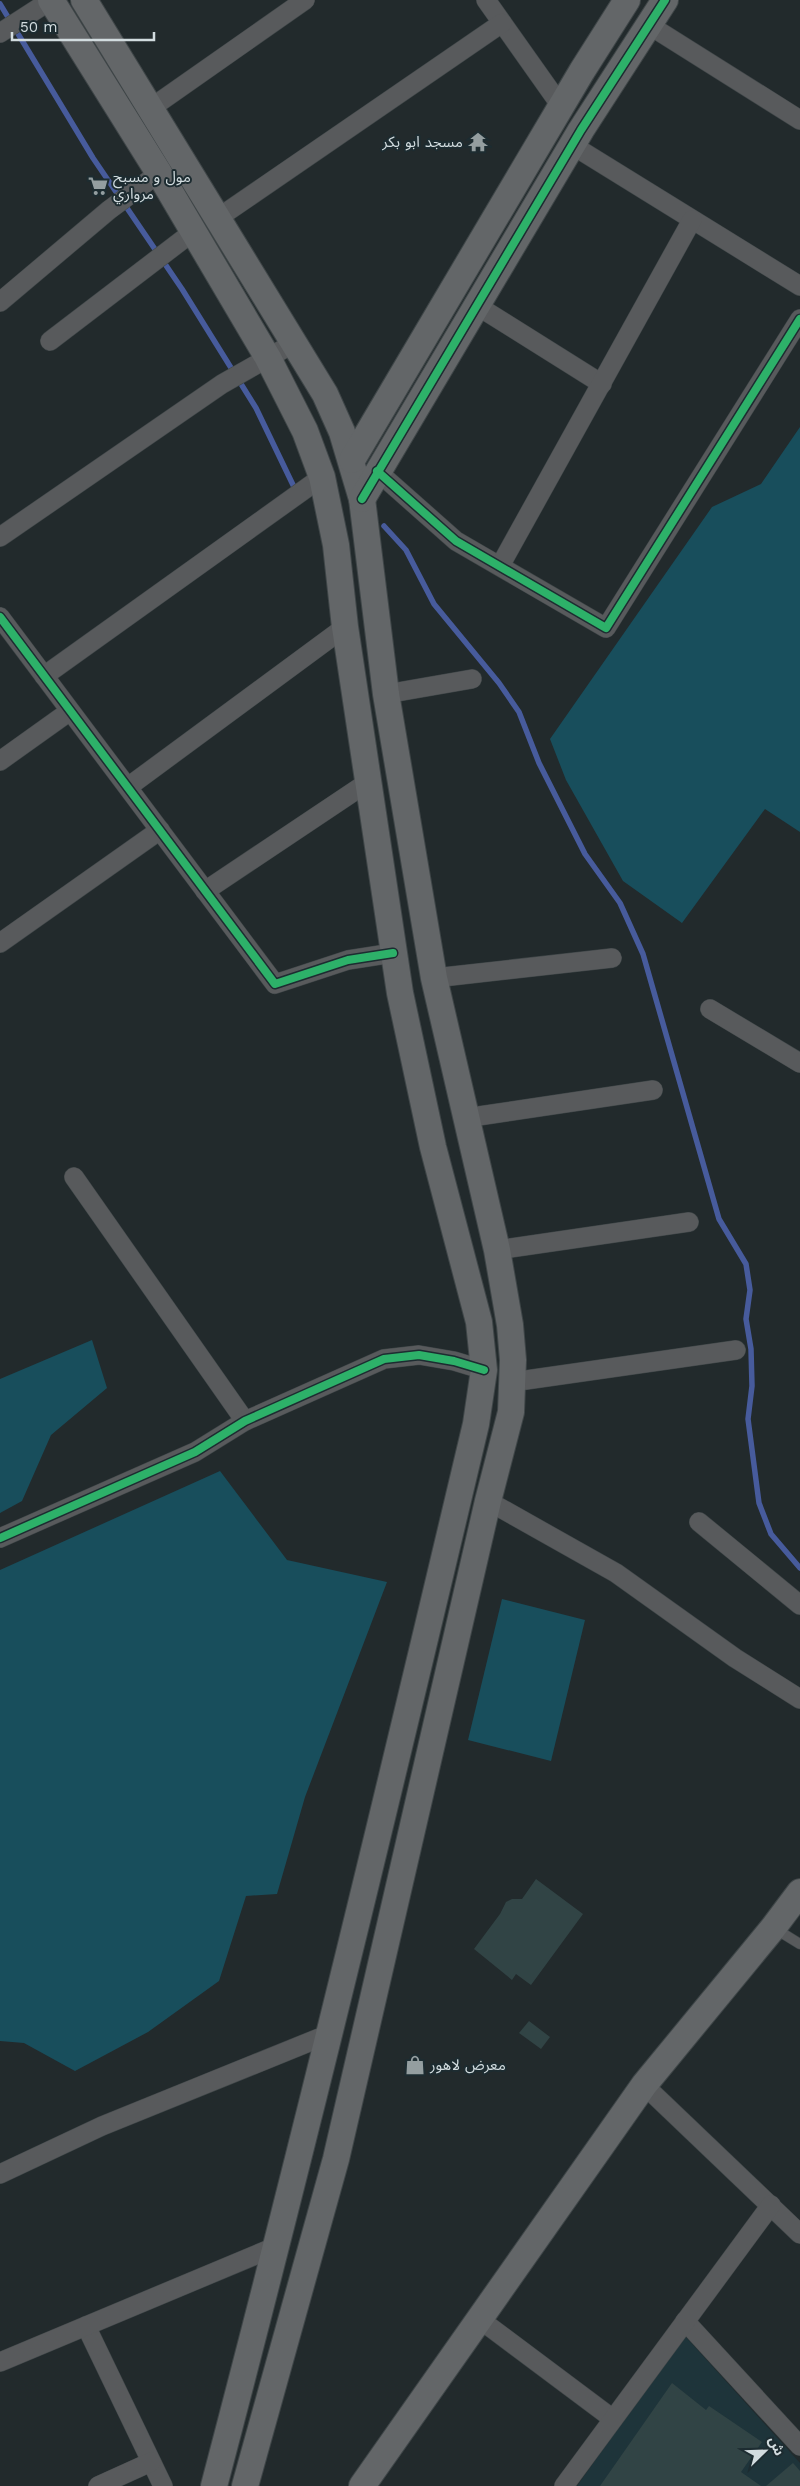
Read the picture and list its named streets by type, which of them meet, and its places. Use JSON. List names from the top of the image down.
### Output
{
  "places": {
    "temple": ["مسجد ابو بكر"],
    "supermarket": ["مول و مسبح مرواري"],
    "shop": ["معرض لاهور"]
  },
  "scale_bar": "50 m",
  "north": "top right"
}
